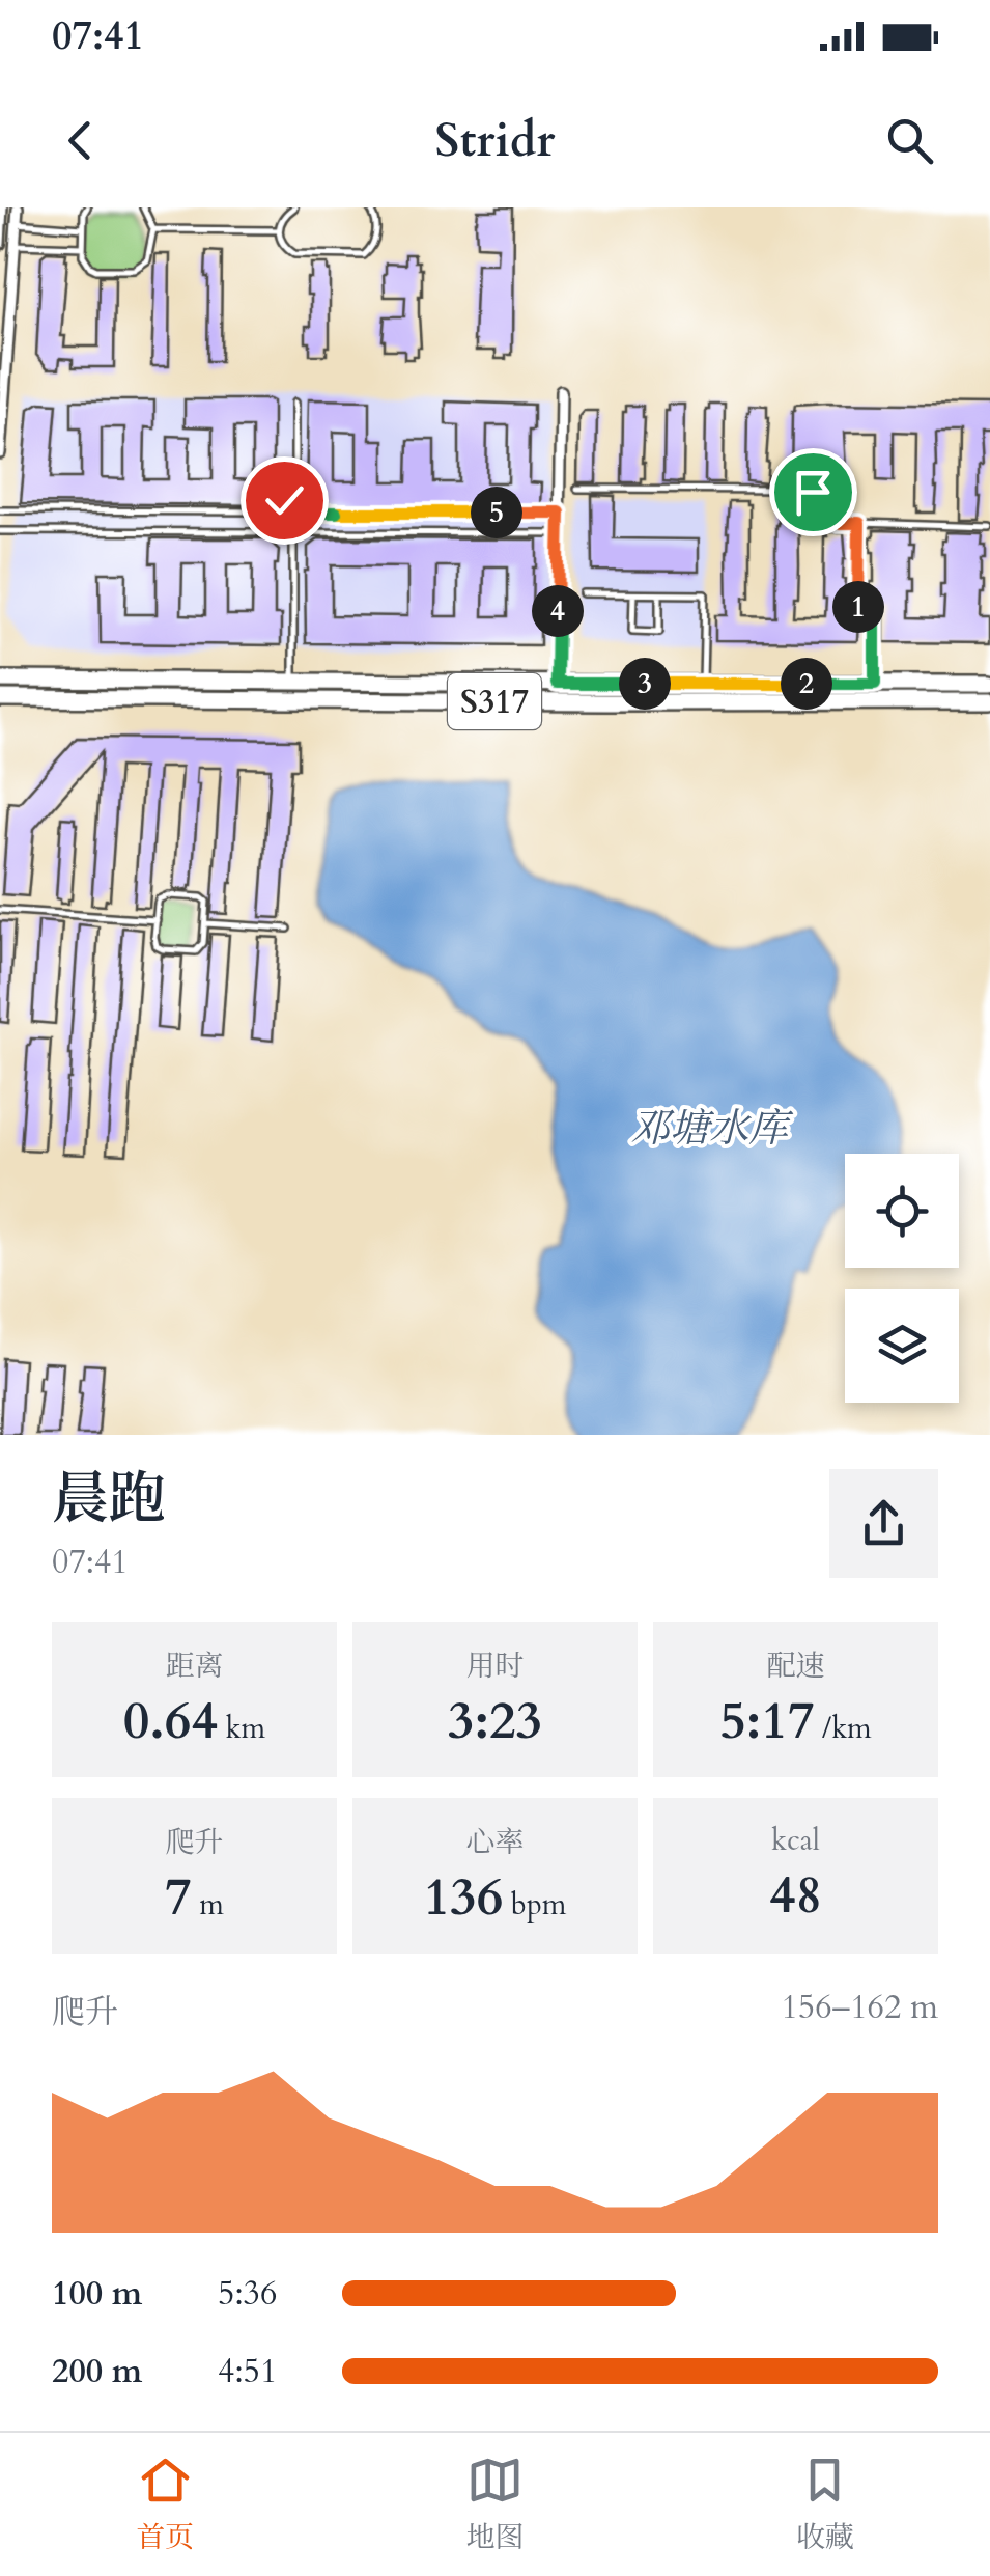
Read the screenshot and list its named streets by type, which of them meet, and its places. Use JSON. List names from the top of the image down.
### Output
{
  "streets": {
    "main road": ["S317"]
  },
  "water": ["邓塘水库"],
  "page": {
    "status": "07:41",
    "header": "Stridr",
    "pins": [
      "5",
      "1",
      "4",
      "2",
      "3"
    ],
    "heading": ["晨跑", "07:41"],
    "stats": [
      ["距离", "0.64 km"],
      ["用时", "3:23"],
      ["配速", "5:17 /km"],
      ["爬升", "7 m"],
      ["心率", "136 bpm"],
      ["kcal", "48"]
    ],
    "chart": ["爬升", "156–162 m"],
    "list": [
      {
        "name": "100 m",
        "note": "5:36"
      },
      {
        "name": "200 m",
        "note": "4:51"
      }
    ],
    "tabs": ["首页", "地图", "收藏"]
  }
}
